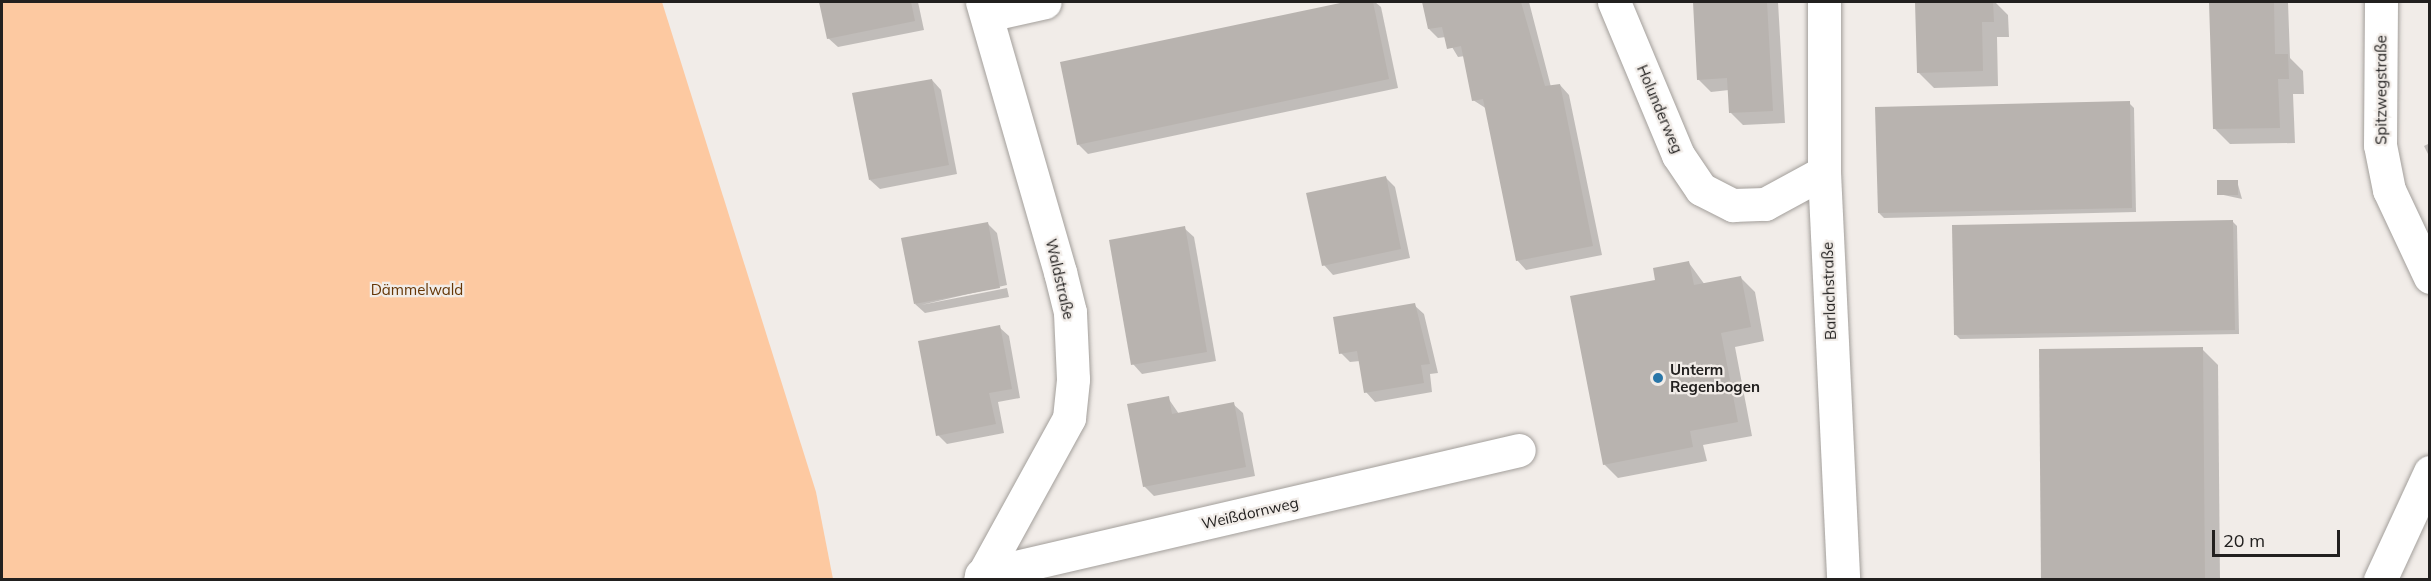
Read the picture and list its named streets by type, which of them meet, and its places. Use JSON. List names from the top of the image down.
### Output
{
  "streets": {
    "street": [
      "Spitzwegstraße",
      "Holunderweg",
      "Waldstraße",
      "Barlachstraße",
      "Weißdornweg"
    ]
  },
  "crossings": [
    ["Holunderweg", "Barlachstraße"],
    ["Waldstraße", "Weißdornweg"]
  ],
  "parks": ["Dämmelwald"],
  "places": ["Unterm Regenbogen"],
  "scale_bar": "20 m"
}
